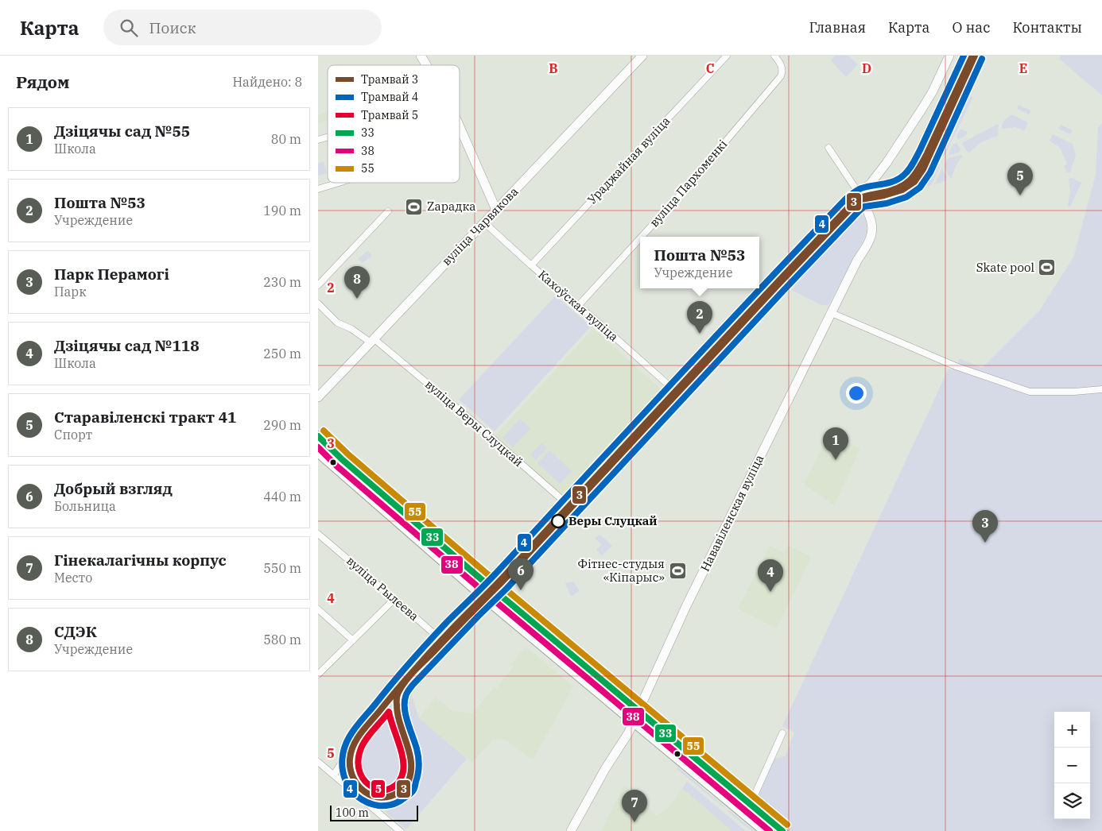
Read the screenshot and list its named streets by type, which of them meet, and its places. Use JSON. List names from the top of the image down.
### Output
{
  "streets": {
    "main road": ["вуліца Чарвякова", "Нававіленская вуліца"],
    "street": [
      "Ураджайная вуліца",
      "вуліца Пархоменкі",
      "Кахоўская вуліца",
      "вуліца Веры Слуцкай",
      "вуліца Рылеева"
    ]
  },
  "crossings": [
    ["Ураджайная вуліца", "Кахоўская вуліца"],
    ["вуліца Пархоменкі", "Кахоўская вуліца"],
    ["вуліца Чарвякова", "Кахоўская вуліца"],
    ["вуліца Чарвякова", "вуліца Веры Слуцкай"]
  ],
  "places": {
    "sports": ["Zарадка", "Skate pool", "Фітнес-студыя «Кіпарыс»"],
    "other": ["Веры Слуцкай"]
  },
  "lines": [
    "tram line 3",
    "tram line 4",
    "transit line 55",
    "transit line 33",
    "transit line 38",
    "tram line 5"
  ],
  "legend": [
    "Трамвай 3",
    "Трамвай 4",
    "Трамвай 5",
    "33",
    "38",
    "55"
  ],
  "scale_bar": "100 m",
  "page": {
    "header": "Карта",
    "search": "Поиск",
    "nav": [
      "Главная",
      "Карта",
      "О нас",
      "Контакты"
    ],
    "heading": ["Рядом", "Найдено: 8"],
    "list": [
      {
        "mark": "1",
        "name": "Дзіцячы сад №55",
        "note": "Школа",
        "value": "80 m"
      },
      {
        "mark": "2",
        "name": "Пошта №53",
        "note": "Учреждение",
        "value": "190 m"
      },
      {
        "mark": "3",
        "name": "Парк Перамогі",
        "note": "Парк",
        "value": "230 m"
      },
      {
        "mark": "4",
        "name": "Дзіцячы сад №118",
        "note": "Школа",
        "value": "250 m"
      },
      {
        "mark": "5",
        "name": "Старавіленскі тракт 41",
        "note": "Спорт",
        "value": "290 m"
      },
      {
        "mark": "6",
        "name": "Добрый взгляд",
        "note": "Больница",
        "value": "440 m"
      },
      {
        "mark": "7",
        "name": "Гінекалагічны корпус",
        "note": "Место",
        "value": "550 m"
      },
      {
        "mark": "8",
        "name": "СДЭК",
        "note": "Учреждение",
        "value": "580 m"
      }
    ],
    "pins": [
      "5",
      "8",
      "2",
      "1",
      "3",
      "6",
      "4",
      "7"
    ],
    "popup": ["Пошта №53", "Учреждение"],
    "map_buttons": ["+", "−"],
    "scale": "100 m"
  },
  "grid": {
    "columns": [
      "B",
      "C",
      "D",
      "E"
    ],
    "rows": [
      "2",
      "3",
      "4",
      "5"
    ]
  }
}
